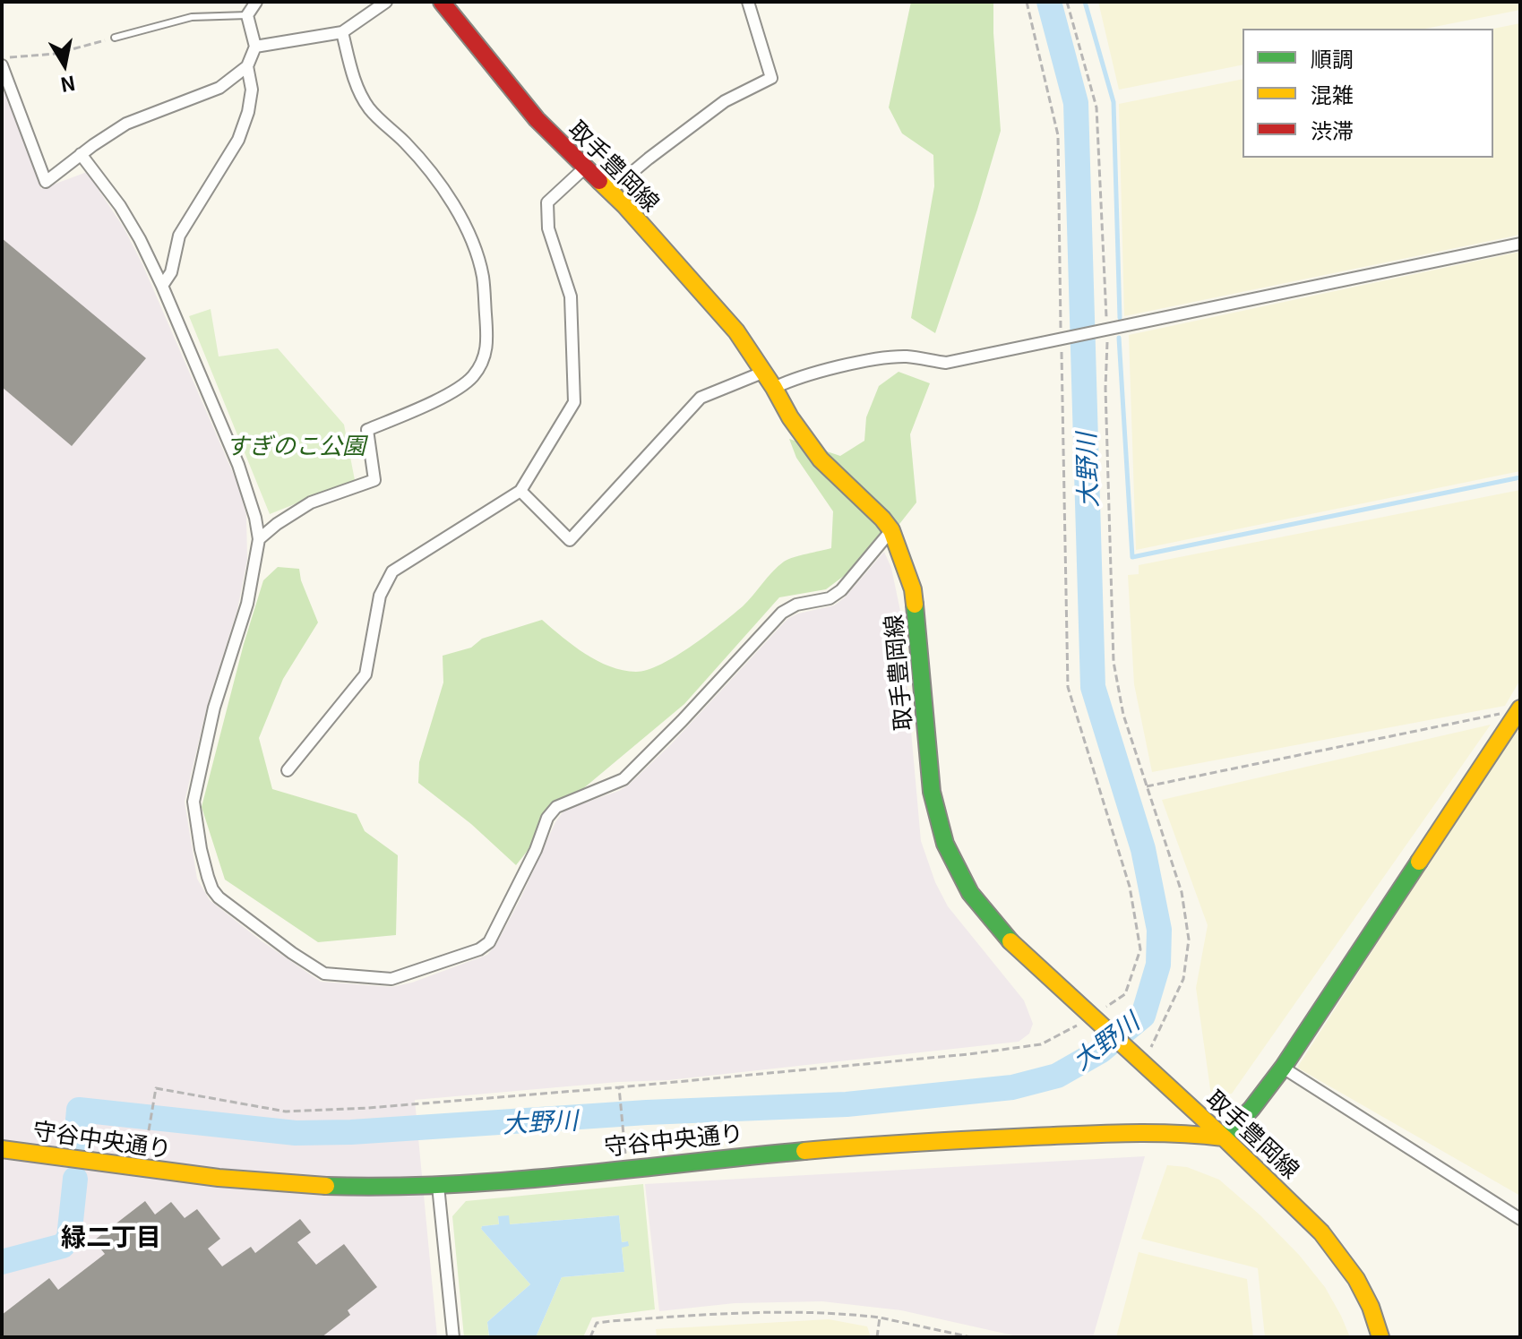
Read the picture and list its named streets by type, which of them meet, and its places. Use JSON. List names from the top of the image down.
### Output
{
  "streets": {
    "main road": ["取手豊岡線", "守谷中央通り"]
  },
  "crossings": [
    ["取手豊岡線", "守谷中央通り"]
  ],
  "districts": ["緑二丁目"],
  "water": ["大野川"],
  "parks": ["すぎのこ公園"],
  "legend": ["順調", "混雑", "渋滞"],
  "north": "bottom"
}
